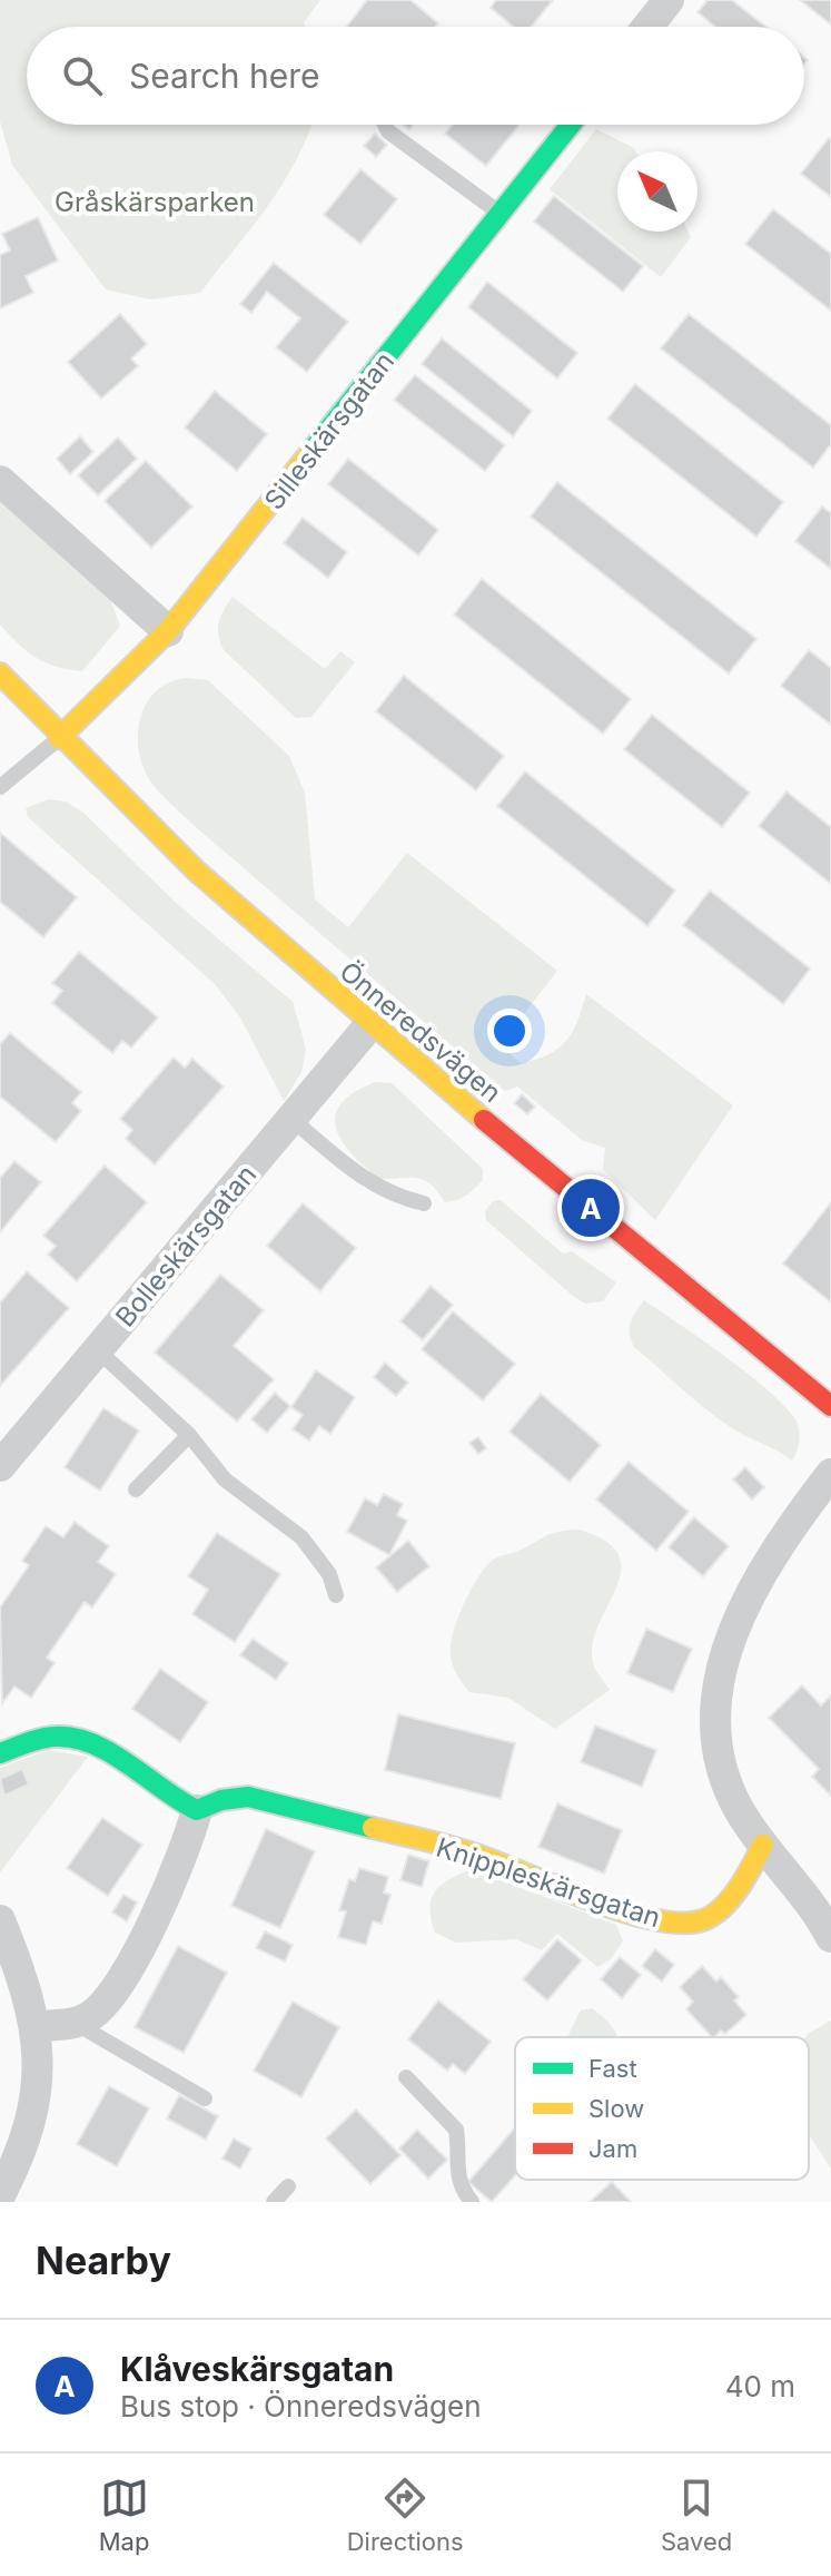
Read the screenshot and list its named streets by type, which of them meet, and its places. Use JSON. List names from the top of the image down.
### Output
{
  "streets": {
    "street": [
      "Silleskärsgatan",
      "Önneredsvägen",
      "Bolleskärsgatan",
      "Knippleskärsgatan"
    ]
  },
  "crossings": [
    ["Silleskärsgatan", "Önneredsvägen"],
    ["Önneredsvägen", "Bolleskärsgatan"]
  ],
  "parks": ["Gråskärsparken"],
  "legend": ["Fast", "Slow", "Jam"],
  "north": "top left",
  "page": {
    "search": "Search here",
    "pins": "A",
    "heading": "Nearby",
    "list": [
      {
        "mark": "A",
        "name": "Klåveskärsgatan",
        "note": "Bus stop · Önneredsvägen",
        "value": "40 m"
      }
    ],
    "nav": ["Map", "Directions", "Saved"]
  }
}
